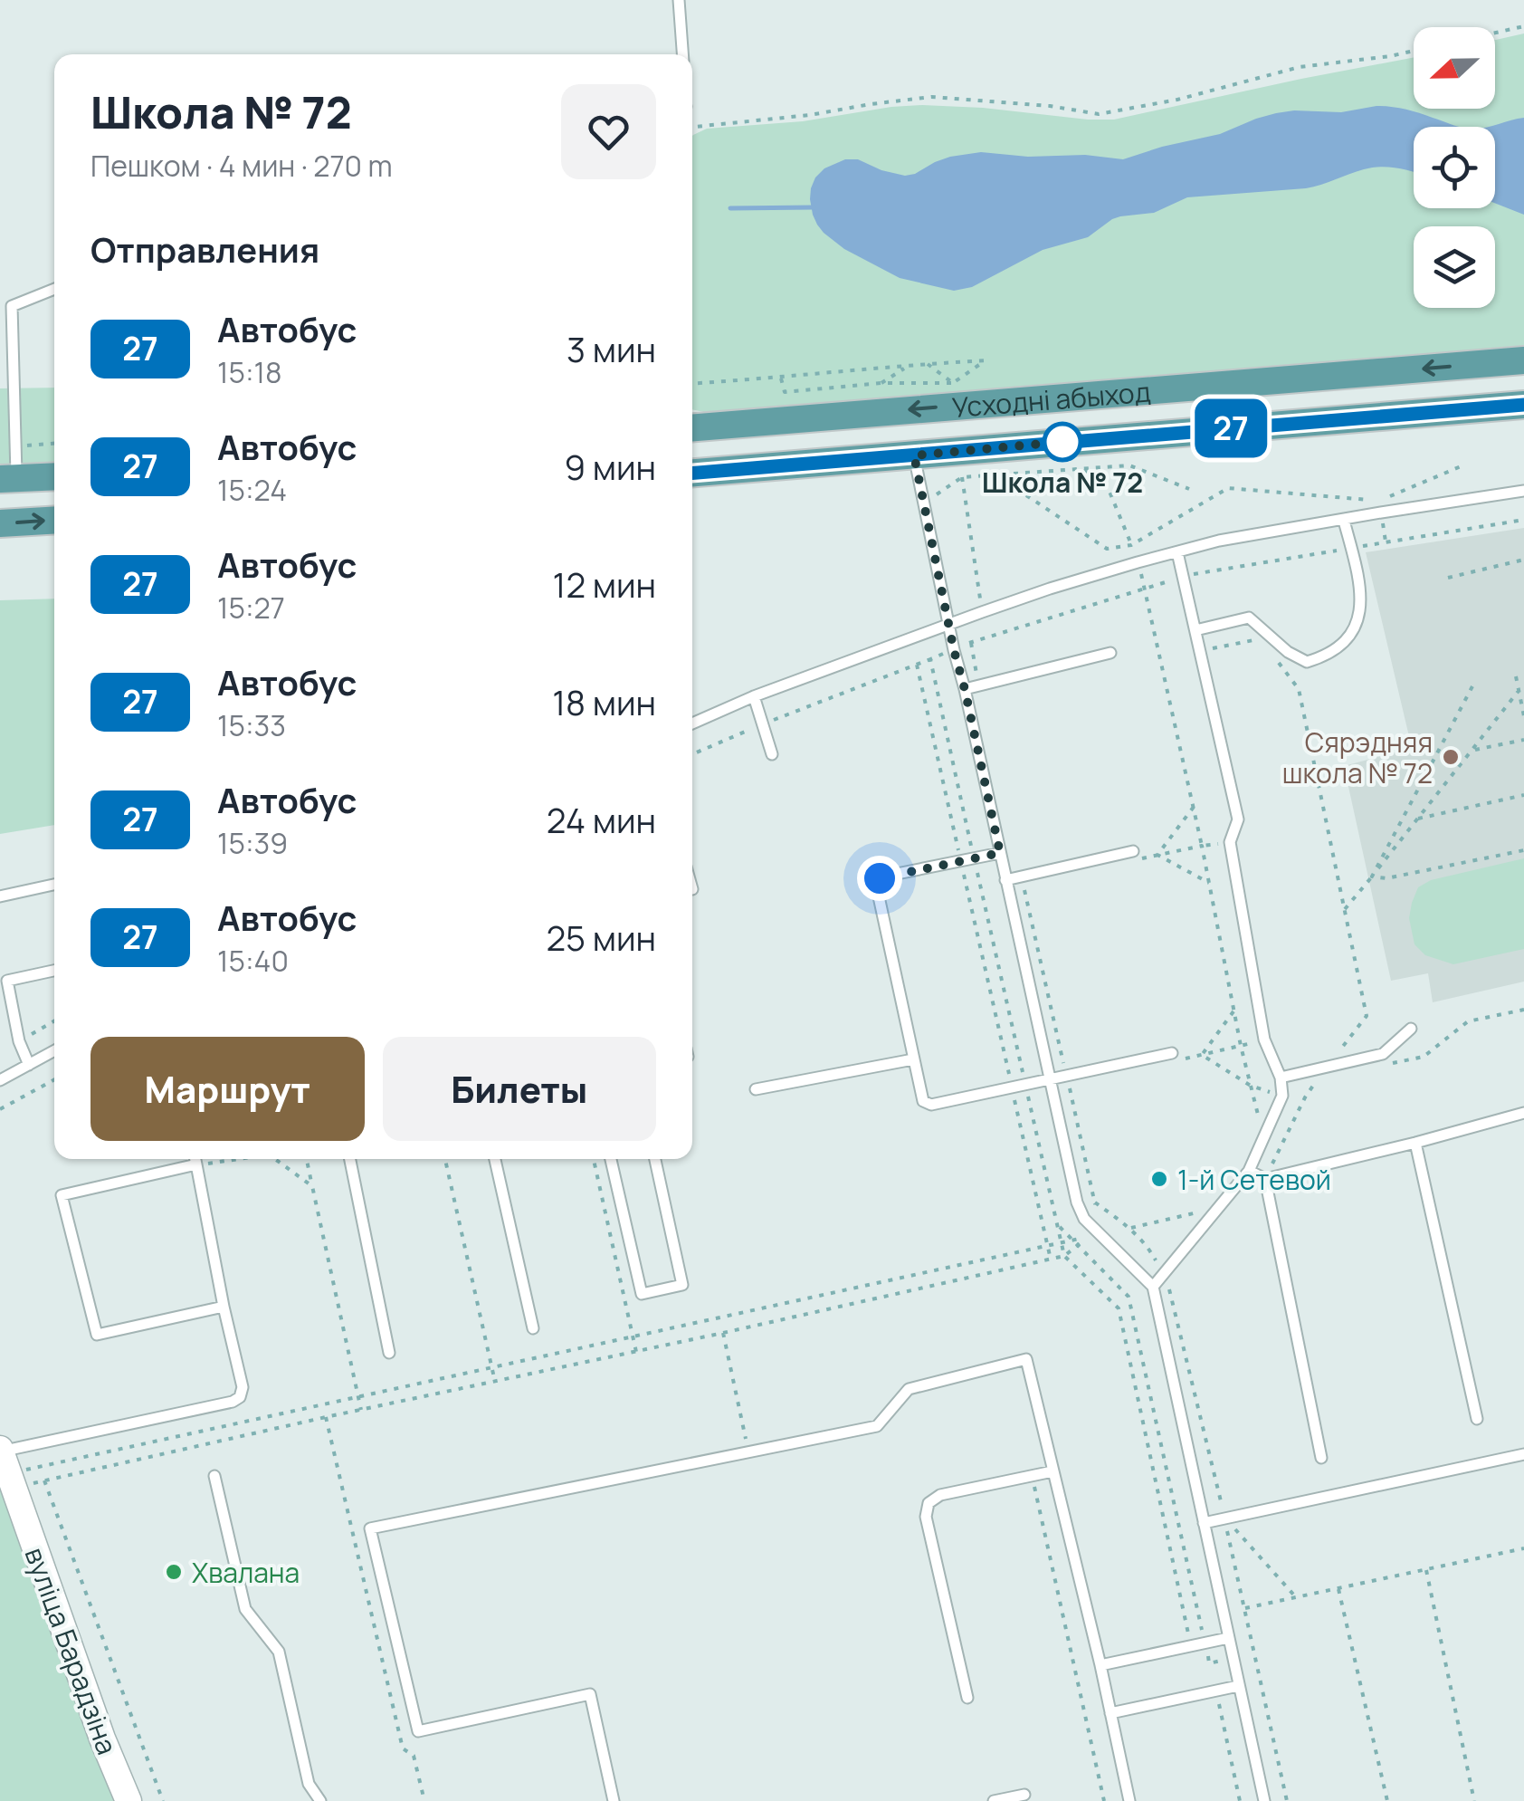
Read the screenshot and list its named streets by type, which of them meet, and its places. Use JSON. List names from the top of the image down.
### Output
{
  "streets": {
    "main road": ["Усходні абыход"],
    "street": ["вуліца Барадзіна"]
  },
  "places": [
    "Школа № 72",
    "Сярэдняя школа № 72",
    "1-й Сетевой",
    "Хвалана"
  ],
  "lines": ["bus line 27"],
  "north": "left",
  "page": {
    "on_map": "27",
    "heading": [
      ["Школа № 72", "Пешком · 4 мин · 270 m"],
      "Отправления"
    ],
    "list": [
      {
        "mark": "27",
        "name": "Автобус",
        "note": "15:18",
        "value": "3 мин"
      },
      {
        "mark": "27",
        "name": "Автобус",
        "note": "15:24",
        "value": "9 мин"
      },
      {
        "mark": "27",
        "name": "Автобус",
        "note": "15:27",
        "value": "12 мин"
      },
      {
        "mark": "27",
        "name": "Автобус",
        "note": "15:33",
        "value": "18 мин"
      },
      {
        "mark": "27",
        "name": "Автобус",
        "note": "15:39",
        "value": "24 мин"
      },
      {
        "mark": "27",
        "name": "Автобус",
        "note": "15:40",
        "value": "25 мин"
      }
    ],
    "buttons": ["Маршрут", "Билеты"]
  }
}
